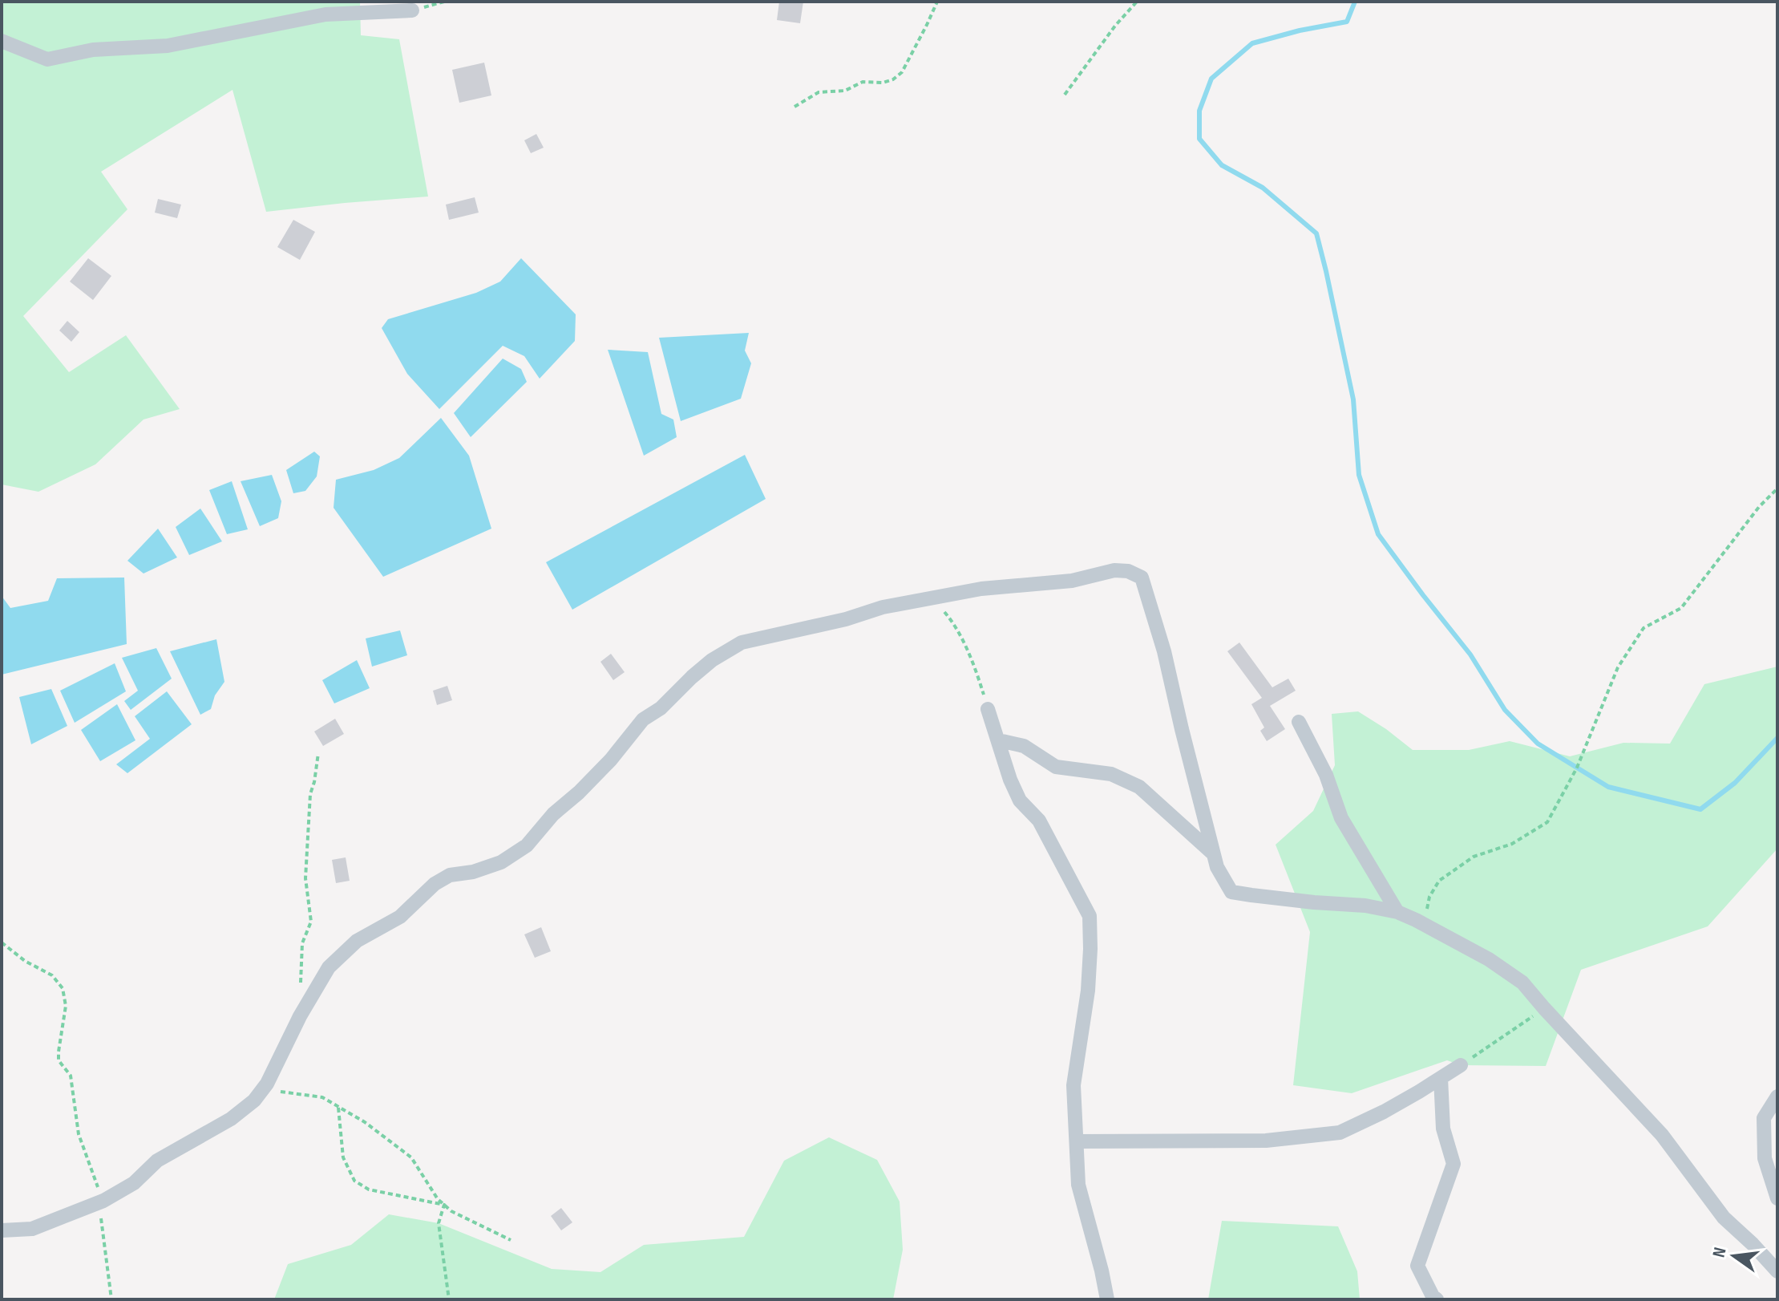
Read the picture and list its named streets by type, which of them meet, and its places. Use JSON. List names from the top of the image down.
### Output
{
  "north": "left"
}
